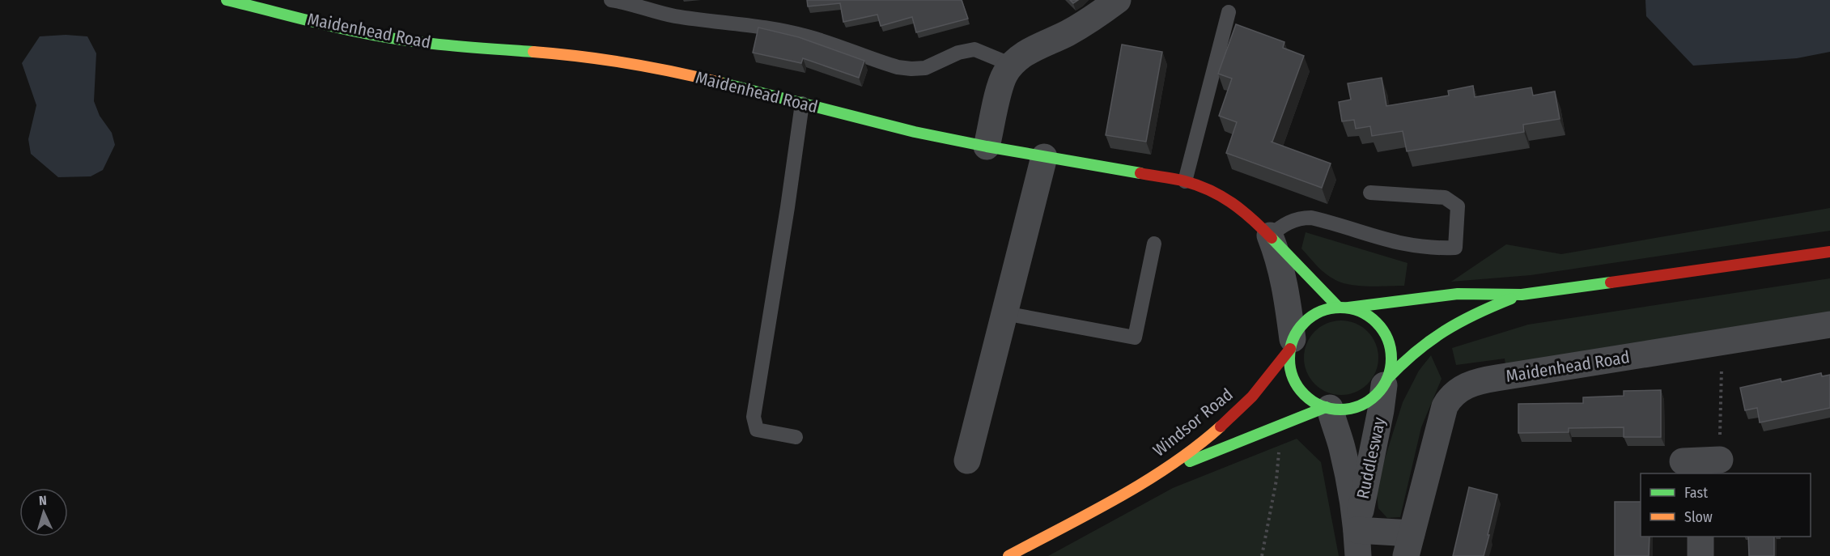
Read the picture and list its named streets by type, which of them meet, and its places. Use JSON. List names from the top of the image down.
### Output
{
  "streets": {
    "main road": ["Maidenhead Road", "Windsor Road"],
    "street": ["Ruddlesway"]
  },
  "crossings": [
    ["Maidenhead Road", "Windsor Road"],
    ["Maidenhead Road", "Ruddlesway"],
    ["Windsor Road", "Ruddlesway"]
  ],
  "legend": ["Fast", "Slow"],
  "north": "top"
}
